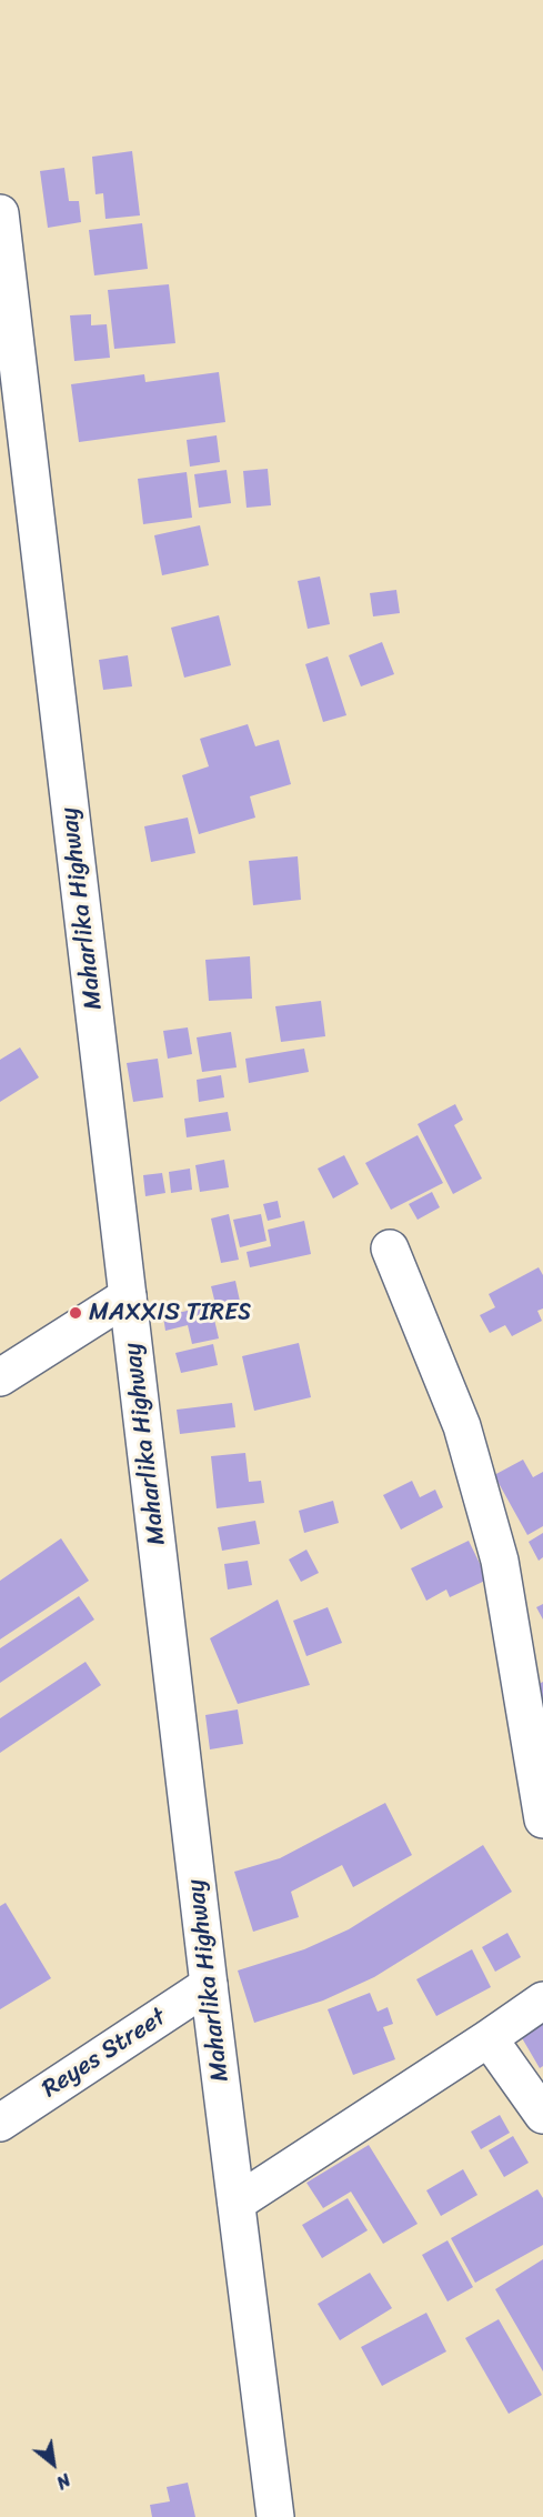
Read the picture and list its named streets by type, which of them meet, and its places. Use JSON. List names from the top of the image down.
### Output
{
  "streets": {
    "main road": ["Maharlika Highway", "Reyes Street"]
  },
  "crossings": [
    ["Maharlika Highway", "Reyes Street"]
  ],
  "places": ["MAXXIS TIRES"],
  "north": "bottom right"
}
